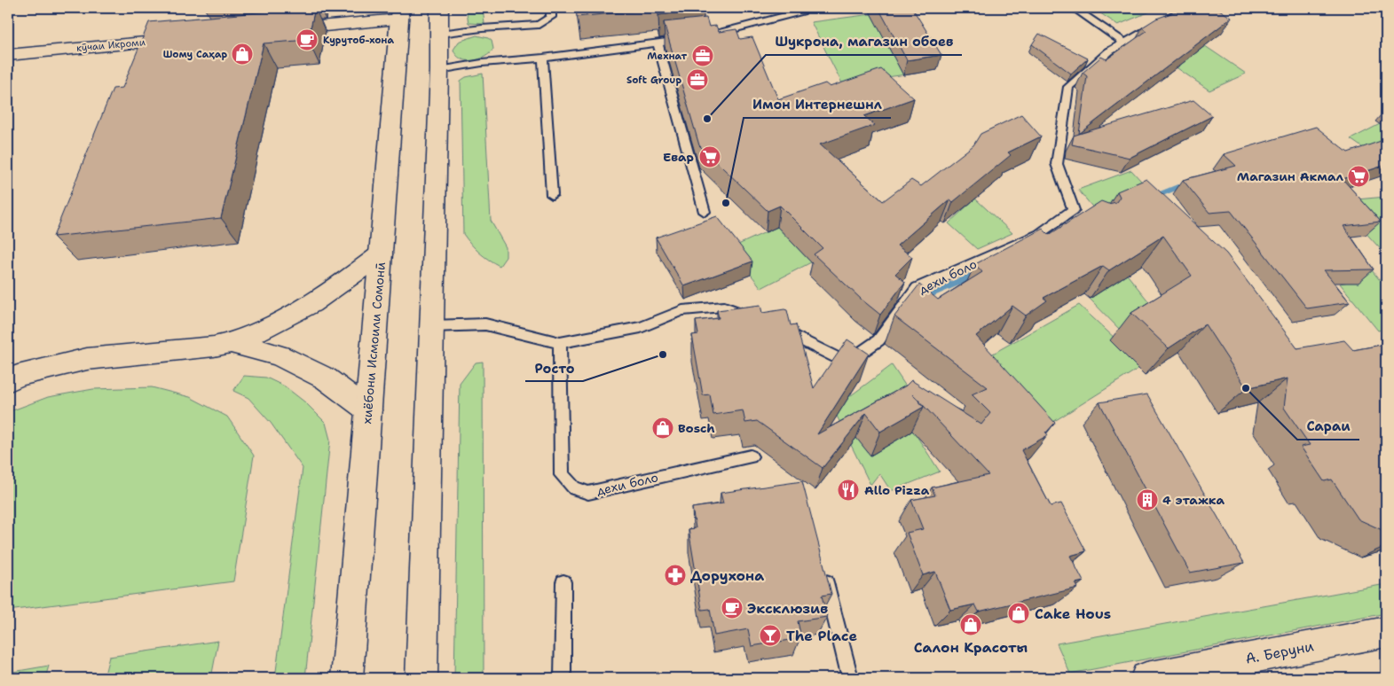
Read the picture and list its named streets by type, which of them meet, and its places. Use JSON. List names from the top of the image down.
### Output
{
  "streets": {
    "main road": ["кӯчаи Икроми", "хиёбони Исмоили Сомонӣ", "А. Беруни"],
    "lane": ["дехи боло"]
  },
  "places": {
    "cafe": ["Курутоб-хона", "Эксклюзив"],
    "shop": [
      "Шому Саҳар",
      "Bosch",
      "Cake Hous",
      "Салон Красоты"
    ],
    "office": ["Мехнат", "Soft Group"],
    "other": [
      "Шукрона, магазин обоев",
      "Имон Интернешнл",
      "Росто",
      "Сараи"
    ],
    "supermarket": ["Евар", "Магазин Акмал"],
    "restaurant": ["Allo Pizza"],
    "building": ["4 этажка"],
    "pharmacy": ["Дорухона"],
    "bar": ["The Place"]
  }
}
